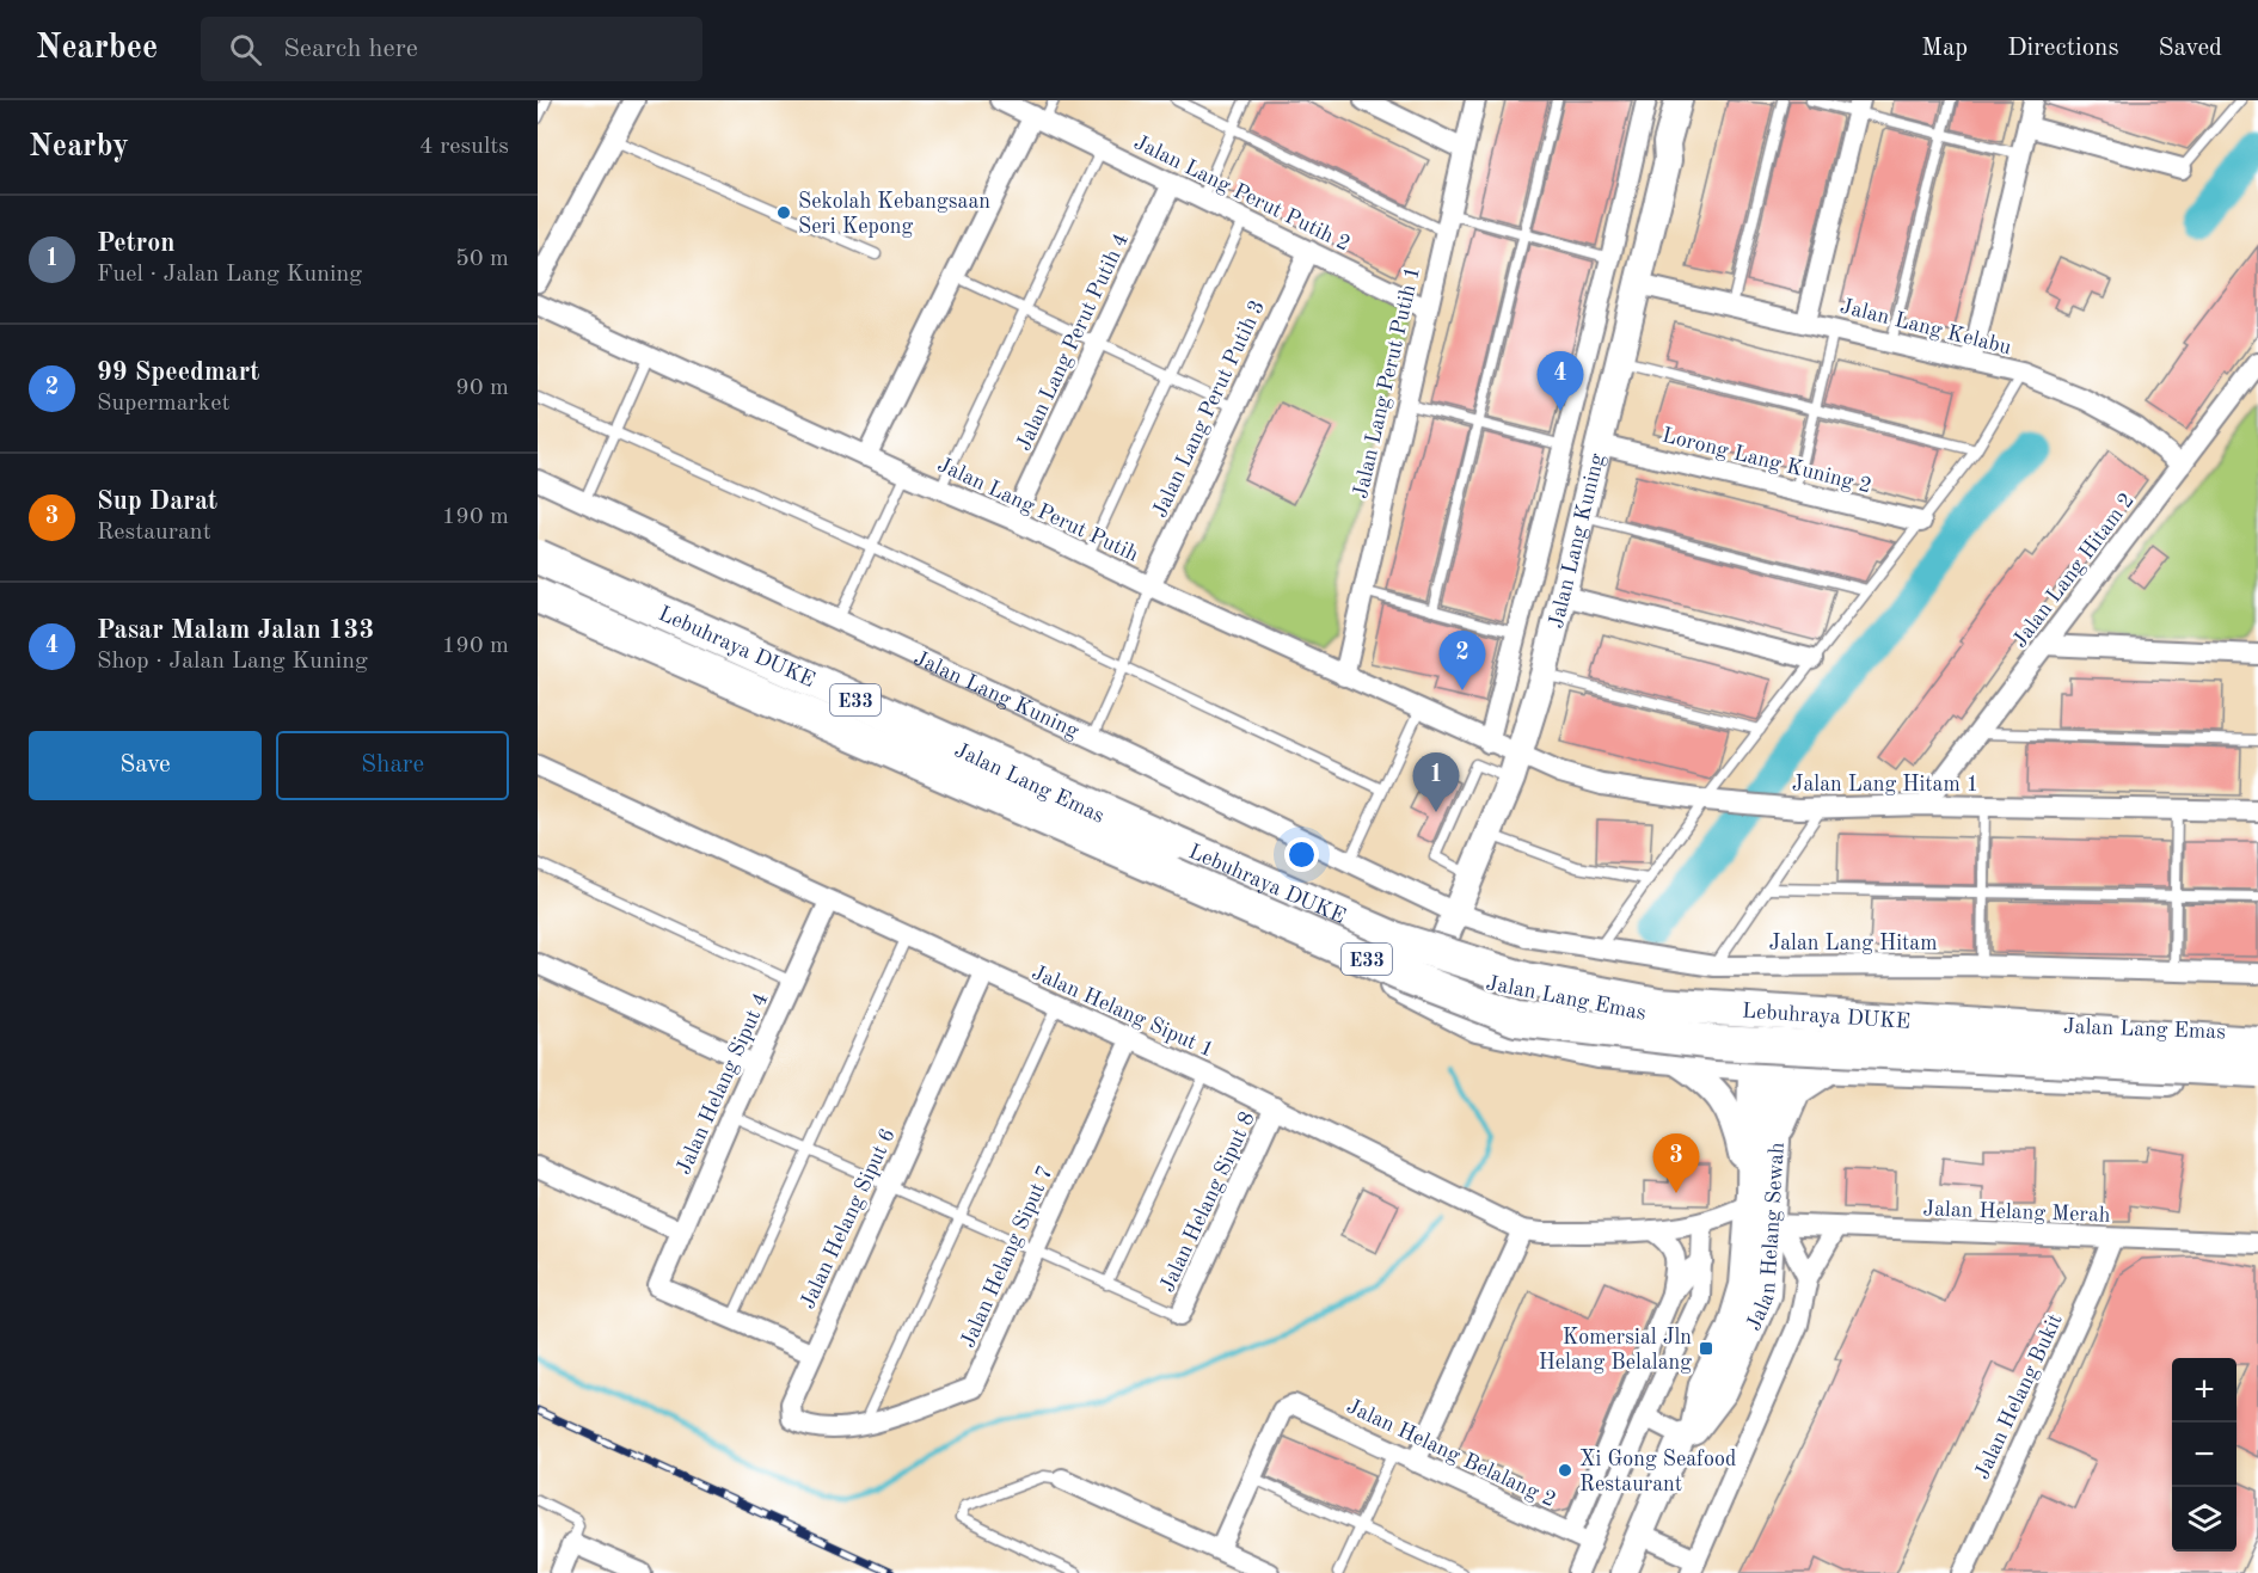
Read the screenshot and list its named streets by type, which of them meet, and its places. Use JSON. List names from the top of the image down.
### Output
{
  "streets": {
    "highway": ["Lebuhraya DUKE", "E33"],
    "main road": ["Jalan Lang Kuning", "Jalan Lang Emas", "Jalan Helang Sewah"],
    "street": [
      "Jalan Lang Perut Putih 2",
      "Jalan Lang Kelabu",
      "Jalan Lang Perut Putih 4",
      "Jalan Lang Perut Putih 1",
      "Jalan Lang Perut Putih 3",
      "Lorong Lang Kuning 2",
      "Jalan Lang Perut Putih",
      "Jalan Lang Hitam 2",
      "Jalan Lang Hitam 1",
      "Jalan Lang Hitam",
      "Jalan Helang Siput 1",
      "Jalan Helang Siput 4",
      "Jalan Helang Siput 8",
      "Jalan Helang Merah",
      "Jalan Helang Siput 6",
      "Jalan Helang Siput 7",
      "Jalan Helang Bukit",
      "Jalan Helang Belalang 2"
    ]
  },
  "crossings": [
    ["Jalan Lang Perut Putih 2", "Jalan Lang Perut Putih 4"],
    ["Jalan Lang Perut Putih 2", "Jalan Lang Perut Putih 1"],
    ["Jalan Lang Perut Putih 2", "Jalan Lang Perut Putih 3"],
    ["Jalan Lang Kelabu", "Jalan Lang Kuning"],
    ["Jalan Lang Kelabu", "Jalan Lang Hitam 2"],
    ["Jalan Lang Perut Putih 4", "Jalan Lang Perut Putih"],
    ["Jalan Lang Perut Putih 1", "Jalan Lang Perut Putih"],
    ["Jalan Lang Perut Putih 3", "Jalan Lang Perut Putih"],
    ["Lorong Lang Kuning 2", "Jalan Lang Kuning"],
    ["Jalan Lang Perut Putih", "Jalan Lang Kuning"],
    ["Jalan Lang Perut Putih", "Jalan Lang Hitam 1"],
    ["Jalan Lang Kuning", "Jalan Lang Emas"],
    ["Jalan Lang Kuning", "Jalan Lang Hitam 1"],
    ["Jalan Lang Kuning", "Jalan Lang Hitam"],
    ["Jalan Lang Hitam 2", "Jalan Lang Hitam 1"],
    ["Jalan Lang Emas", "Jalan Helang Sewah"],
    ["Jalan Helang Siput 1", "Jalan Helang Siput 4"],
    ["Jalan Helang Siput 1", "Jalan Helang Siput 8"],
    ["Jalan Helang Siput 1", "Jalan Helang Siput 6"],
    ["Jalan Helang Siput 1", "Jalan Helang Sewah"],
    ["Jalan Helang Siput 1", "Jalan Helang Siput 7"],
    ["Jalan Helang Merah", "Jalan Helang Sewah"],
    ["Jalan Helang Merah", "Jalan Helang Bukit"],
    ["Jalan Helang Siput 6", "Jalan Helang Siput 7"]
  ],
  "places": {
    "other": ["Sekolah Kebangsaan Seri Kepong", "Xi Gong Seafood Restaurant"],
    "transit": ["Komersial Jln Helang Belalang"]
  },
  "page": {
    "header": "Nearbee",
    "search": "Search here",
    "nav": ["Map", "Directions", "Saved"],
    "heading": ["Nearby", "4 results"],
    "list": [
      {
        "mark": "1",
        "name": "Petron",
        "note": "Fuel · Jalan Lang Kuning",
        "value": "50 m"
      },
      {
        "mark": "2",
        "name": "99 Speedmart",
        "note": "Supermarket",
        "value": "90 m"
      },
      {
        "mark": "3",
        "name": "Sup Darat",
        "note": "Restaurant",
        "value": "190 m"
      },
      {
        "mark": "4",
        "name": "Pasar Malam Jalan 133",
        "note": "Shop · Jalan Lang Kuning",
        "value": "190 m"
      }
    ],
    "pins": [
      "4",
      "2",
      "1",
      "3"
    ],
    "buttons": ["Save", "Share"],
    "map_buttons": ["+", "−"]
  }
}
